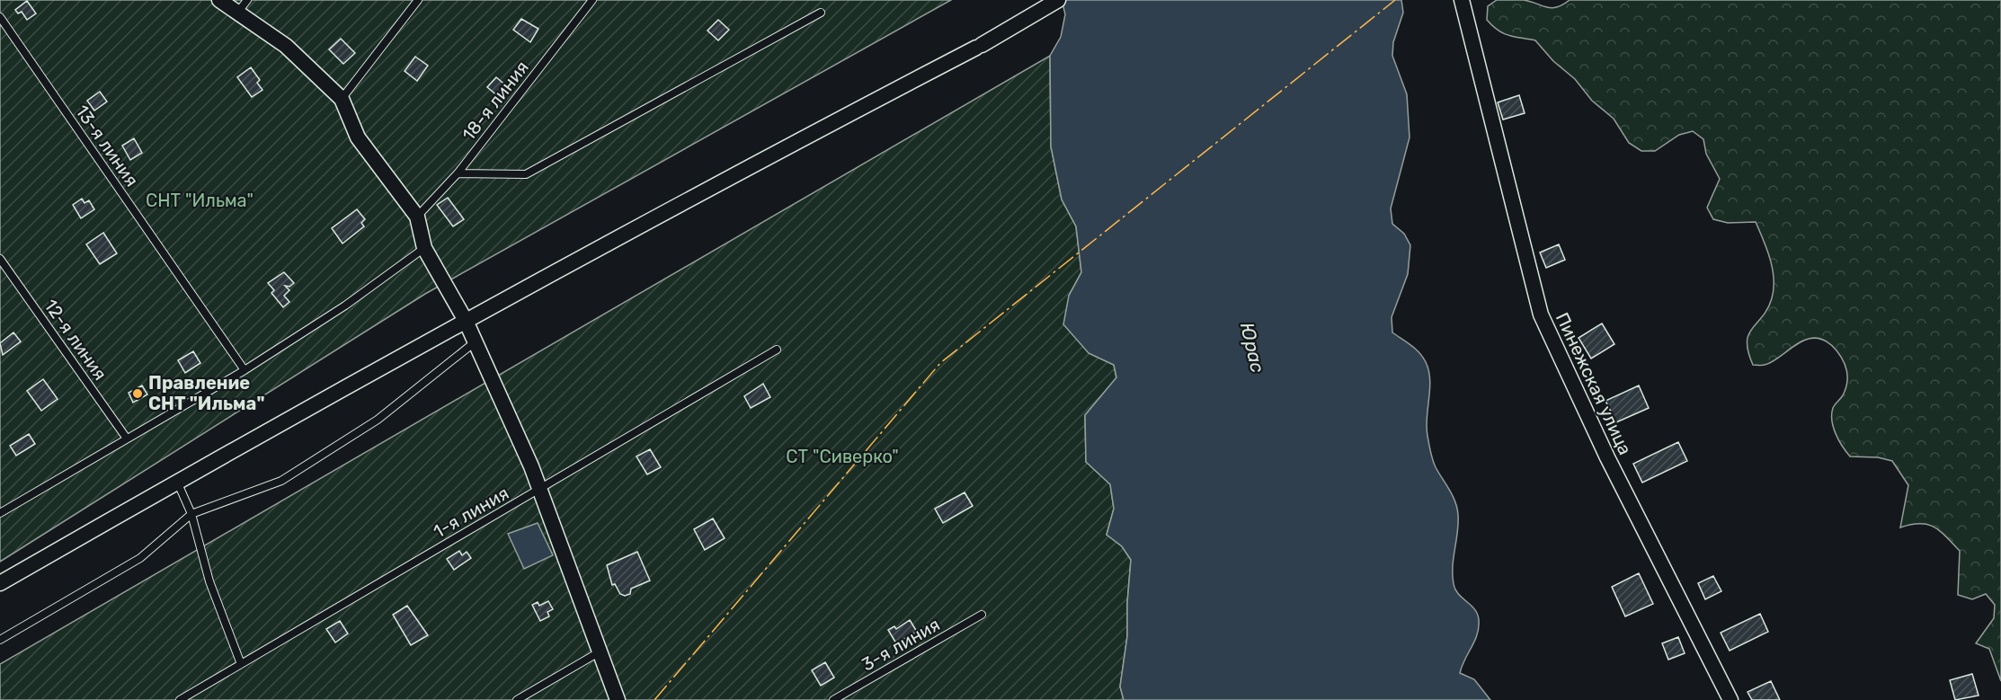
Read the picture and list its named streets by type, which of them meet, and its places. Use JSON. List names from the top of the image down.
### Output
{
  "streets": {
    "street": ["Пинежская улица"],
    "lane": [
      "18-я линия",
      "13-я линия",
      "12-я линия",
      "1-я линия",
      "3-я линия"
    ]
  },
  "water": ["Юрас"],
  "parks": ["СНТ \"Ильма\"", "СТ \"Сиверко\""],
  "places": ["Правление СНТ \"Ильма\""]
}
